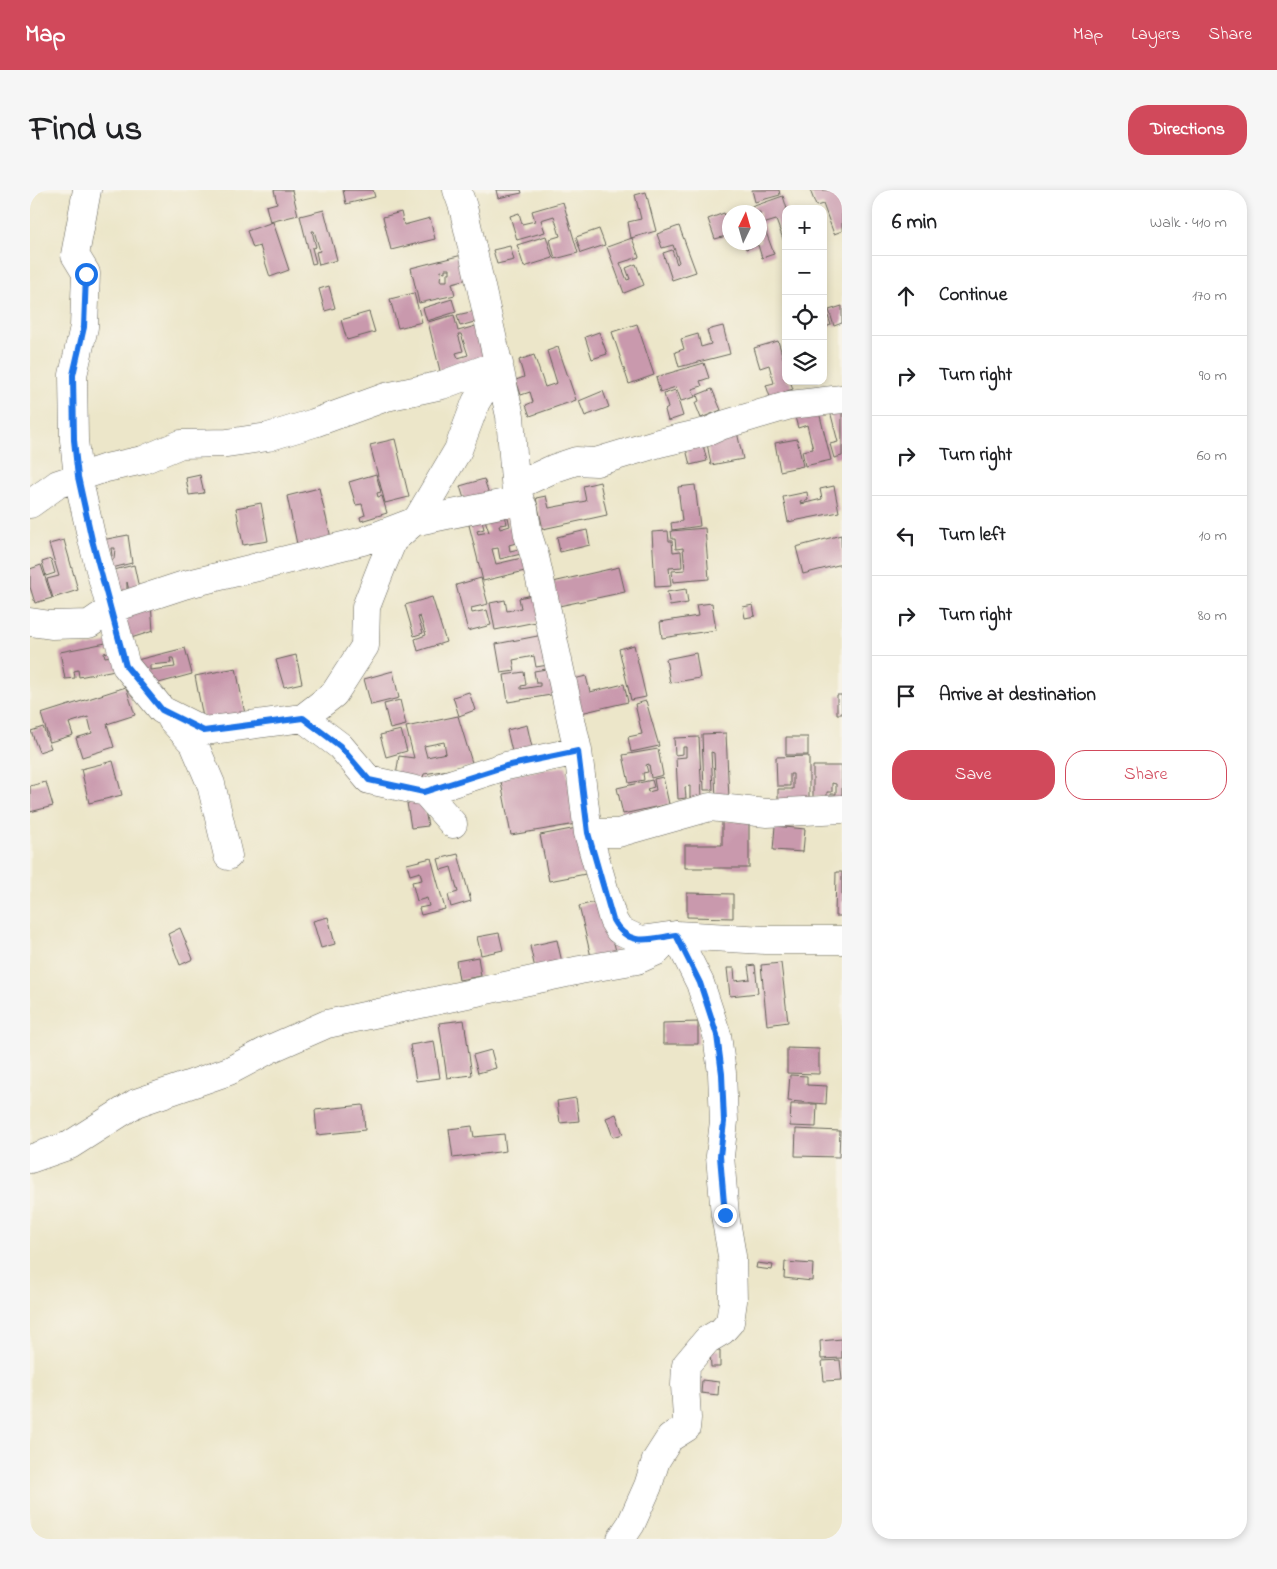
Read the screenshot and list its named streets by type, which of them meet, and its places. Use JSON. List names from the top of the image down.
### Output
{
  "north": "top",
  "page": {
    "header": "Map",
    "nav": ["Map", "Layers", "Share"],
    "title": "Find us",
    "buttons": [
      "Directions",
      ["Save", "Share"]
    ],
    "heading": ["6 min", "Walk · 410 m"],
    "map_buttons": ["+", "−"],
    "list": [
      ["Continue", "170 m"],
      ["Turn right", "90 m"],
      ["Turn right", "60 m"],
      ["Turn left", "10 m"],
      ["Turn right", "80 m"],
      "Arrive at destination"
    ]
  }
}
